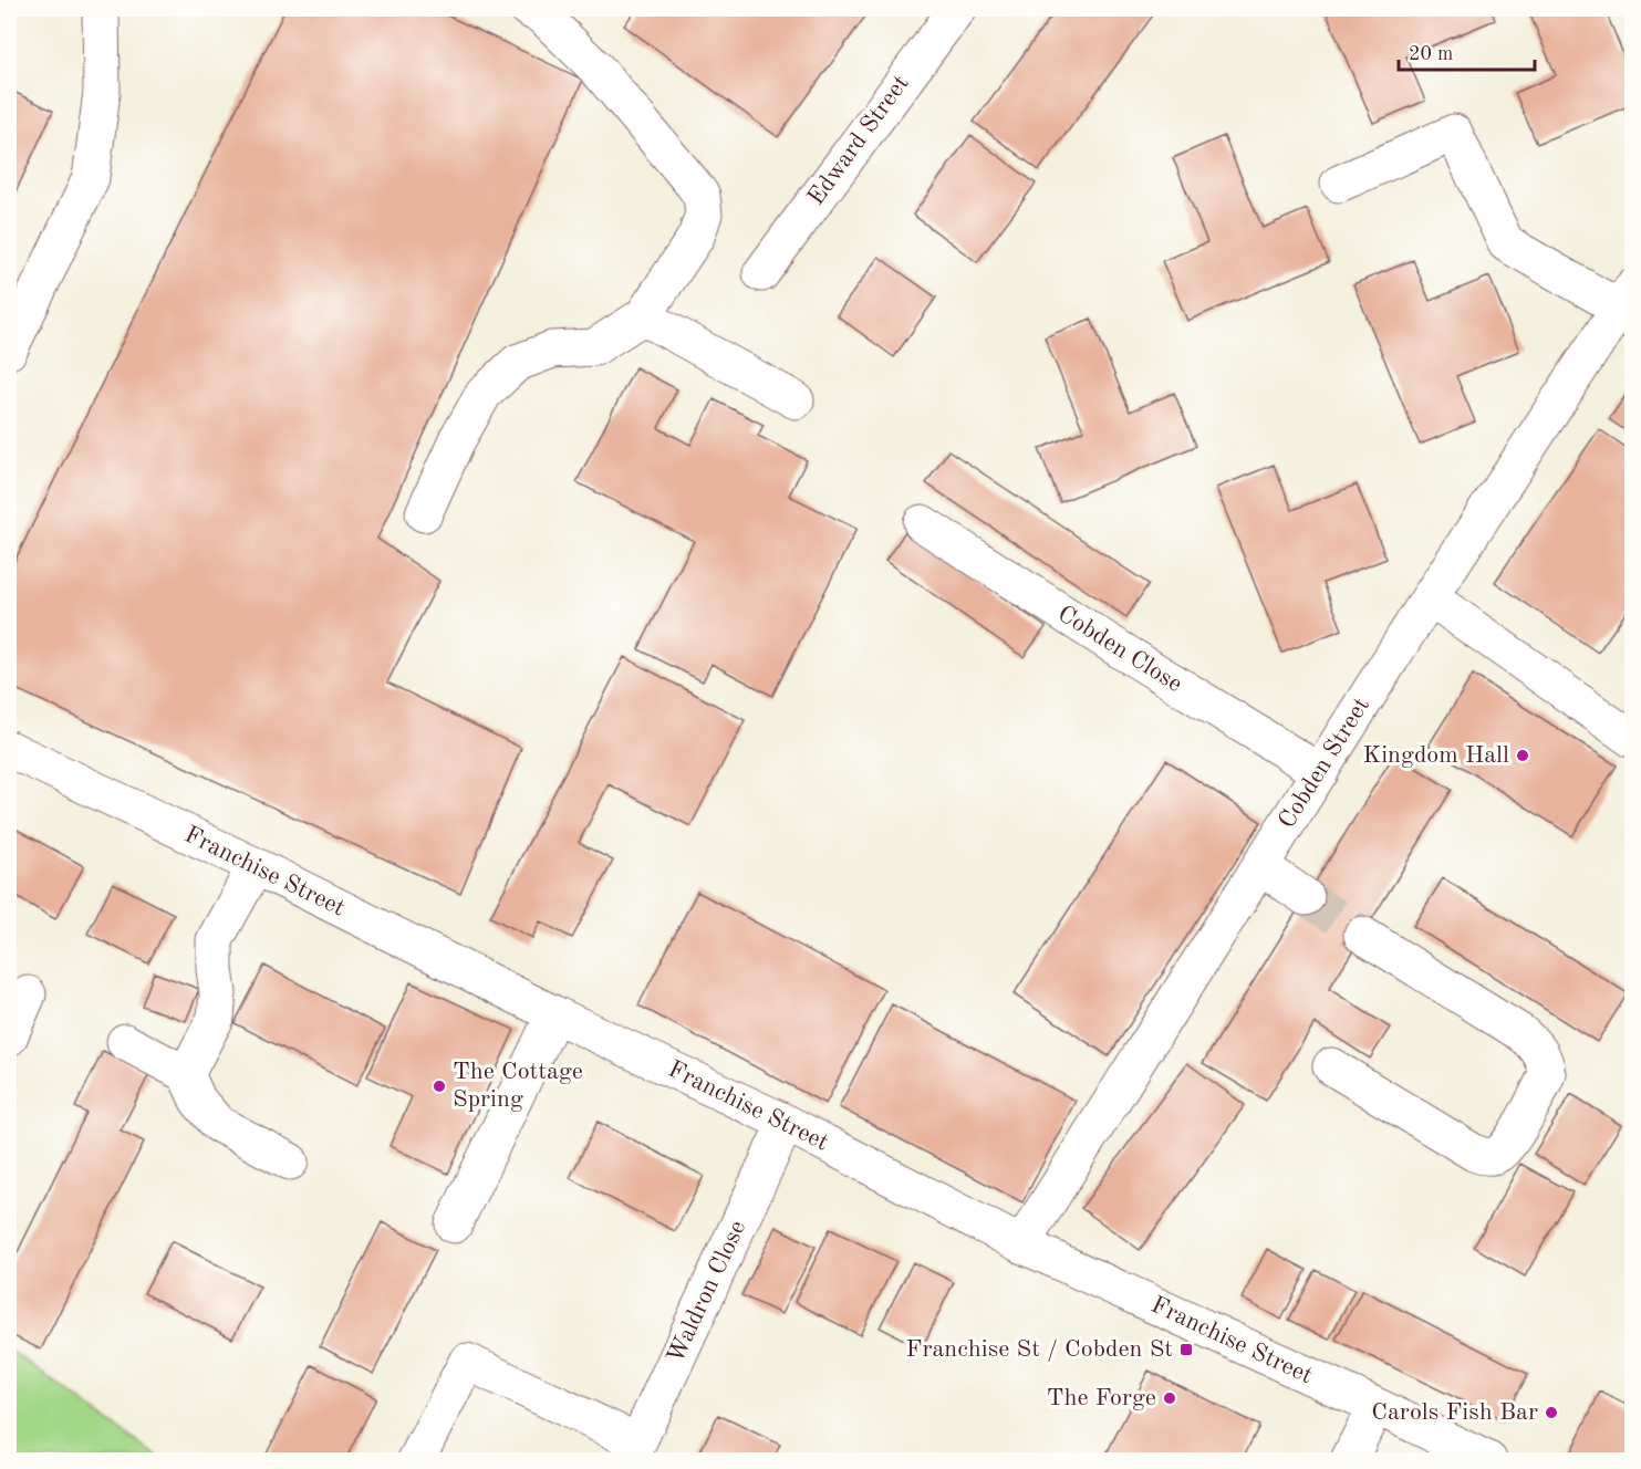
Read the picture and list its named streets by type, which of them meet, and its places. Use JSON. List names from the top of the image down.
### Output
{
  "streets": {
    "street": [
      "Edward Street",
      "Cobden Close",
      "Cobden Street",
      "Franchise Street",
      "Waldron Close"
    ]
  },
  "crossings": [
    ["Cobden Close", "Cobden Street"],
    ["Cobden Street", "Franchise Street"],
    ["Franchise Street", "Waldron Close"]
  ],
  "places": {
    "other": [
      "Kingdom Hall",
      "The Cottage Spring",
      "The Forge",
      "Carols Fish Bar"
    ],
    "transit": ["Franchise St / Cobden St"]
  },
  "scale_bar": "20 m"
}
